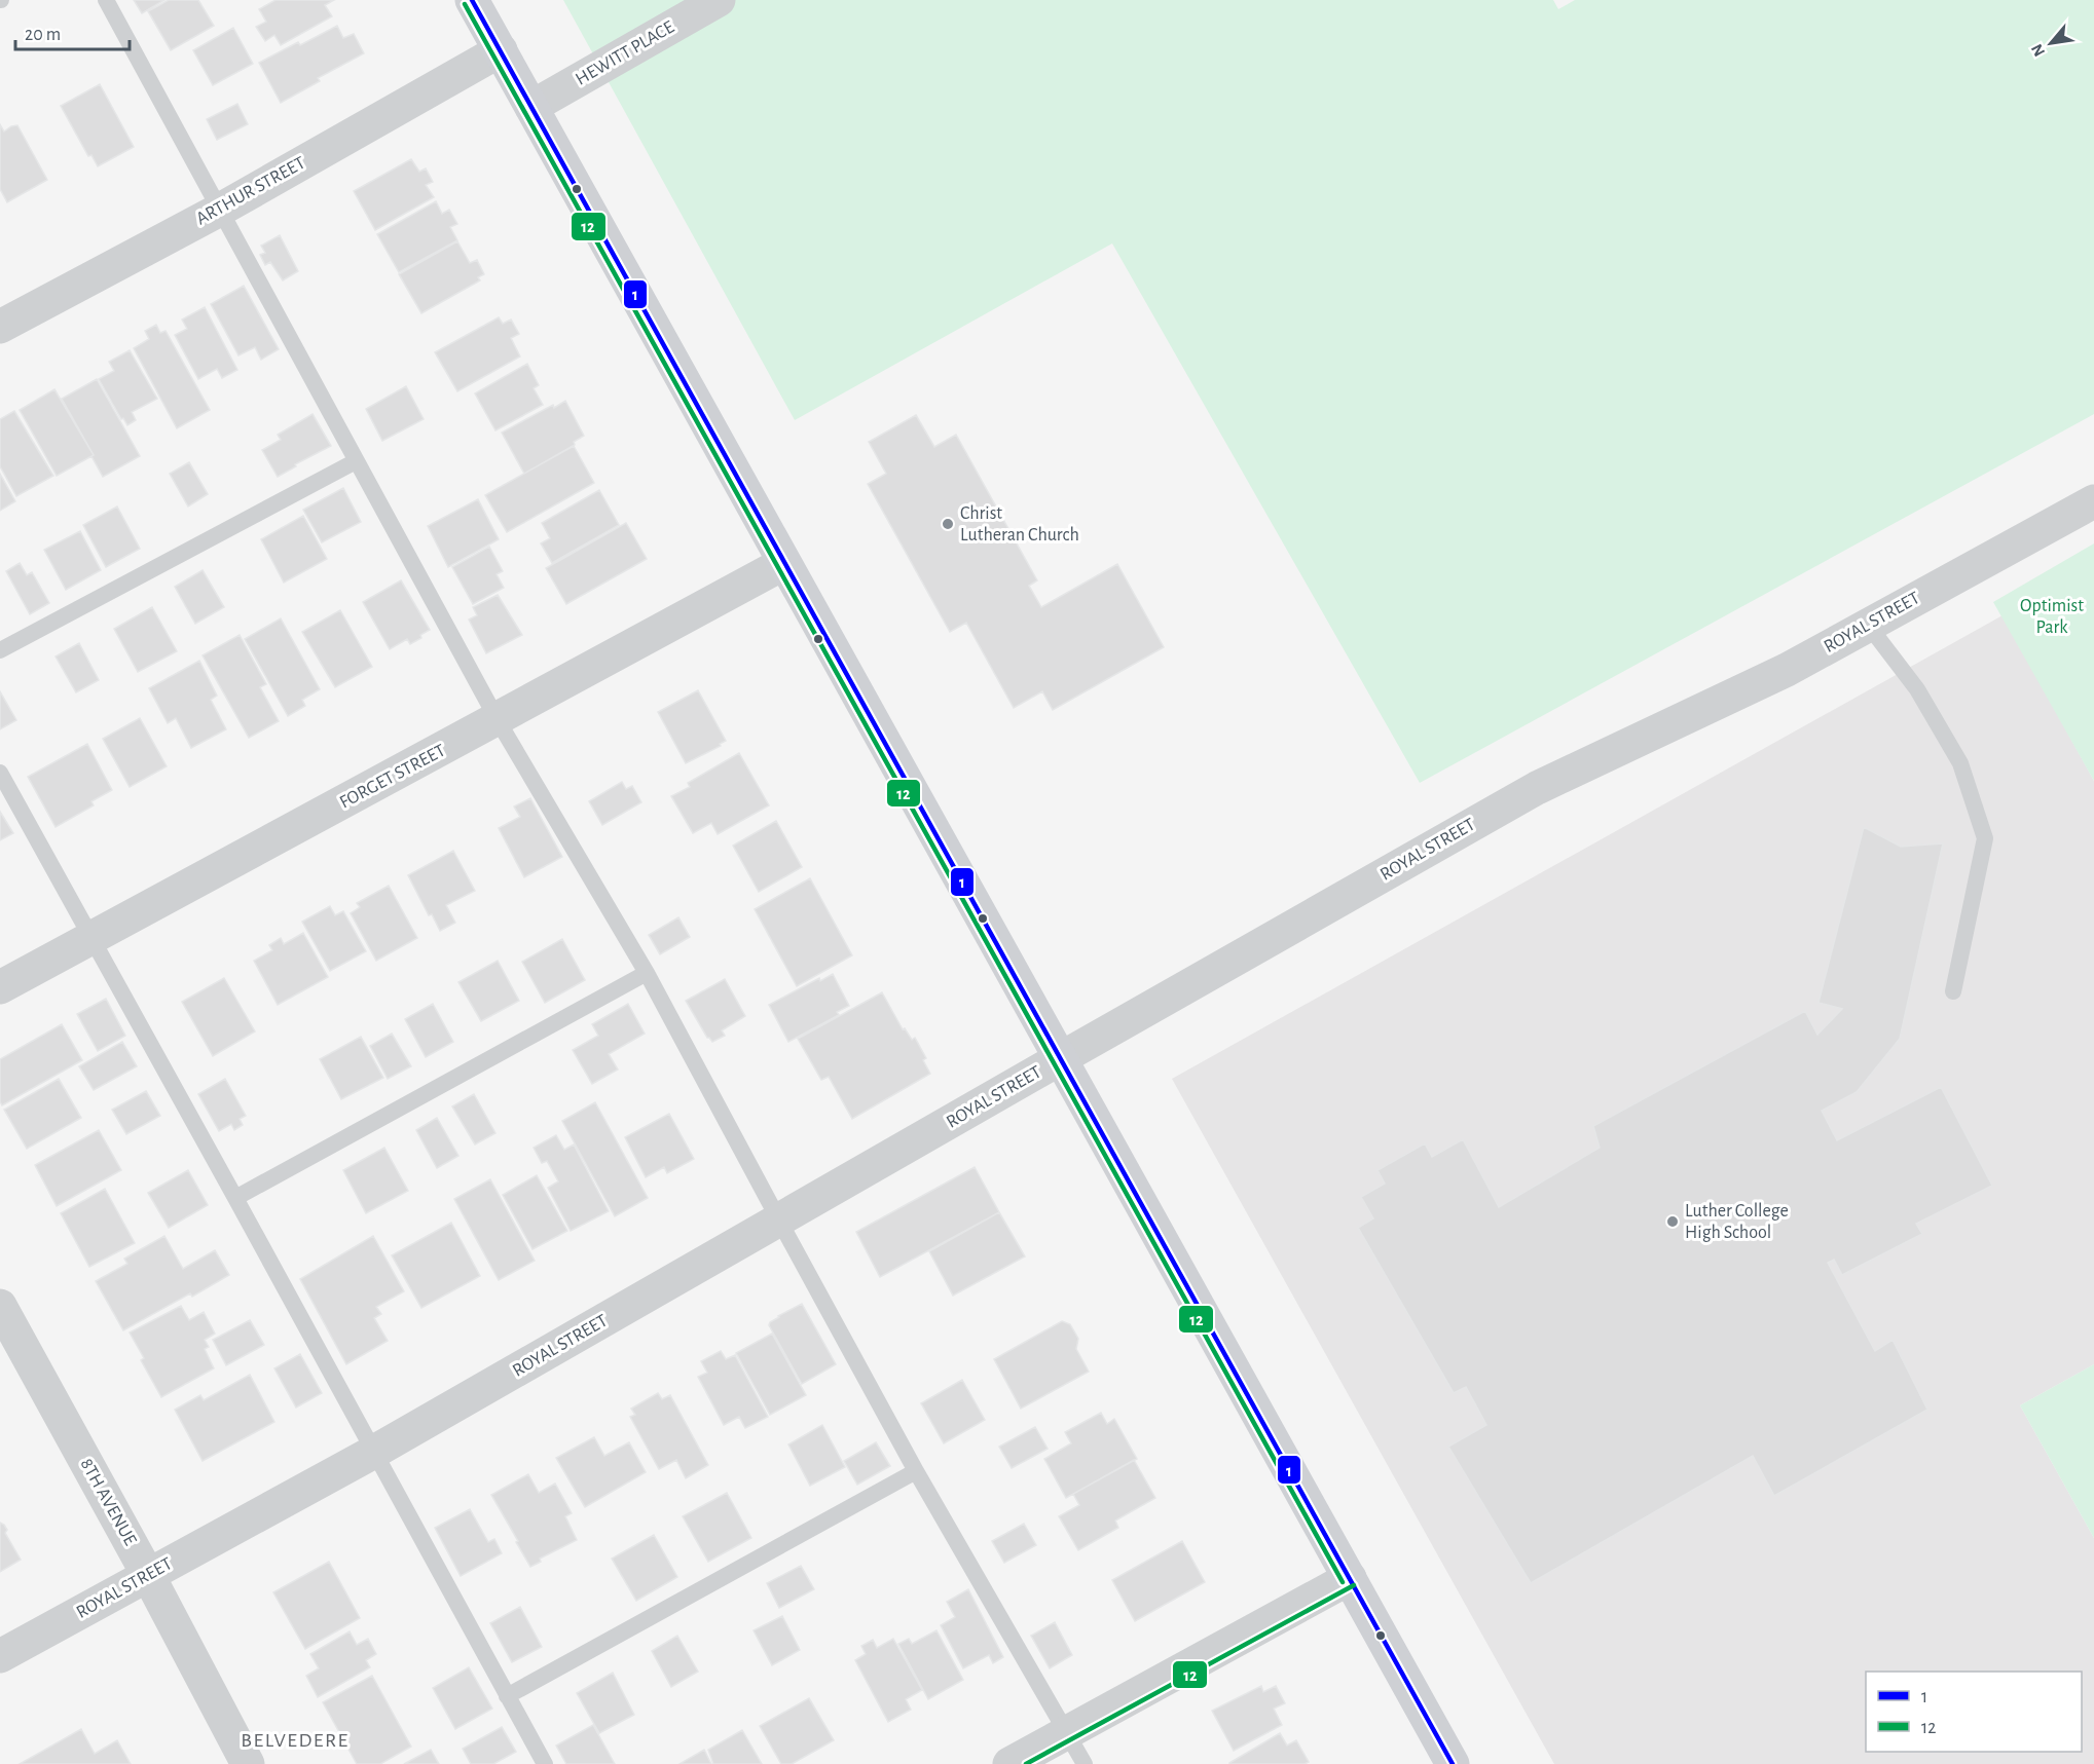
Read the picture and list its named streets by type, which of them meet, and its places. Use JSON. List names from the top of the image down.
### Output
{
  "streets": {
    "street": [
      "HEWITT PLACE",
      "ARTHUR STREET",
      "ROYAL STREET",
      "FORGET STREET",
      "8TH AVENUE"
    ]
  },
  "crossings": [
    ["ROYAL STREET", "8TH AVENUE"]
  ],
  "districts": ["BELVEDERE"],
  "parks": ["Optimist Park"],
  "places": ["Christ Lutheran Church", "Luther College High School"],
  "lines": ["transit line 1", "transit line 12"],
  "legend": ["1", "12"],
  "scale_bar": "20 m",
  "north": "bottom left"
}
